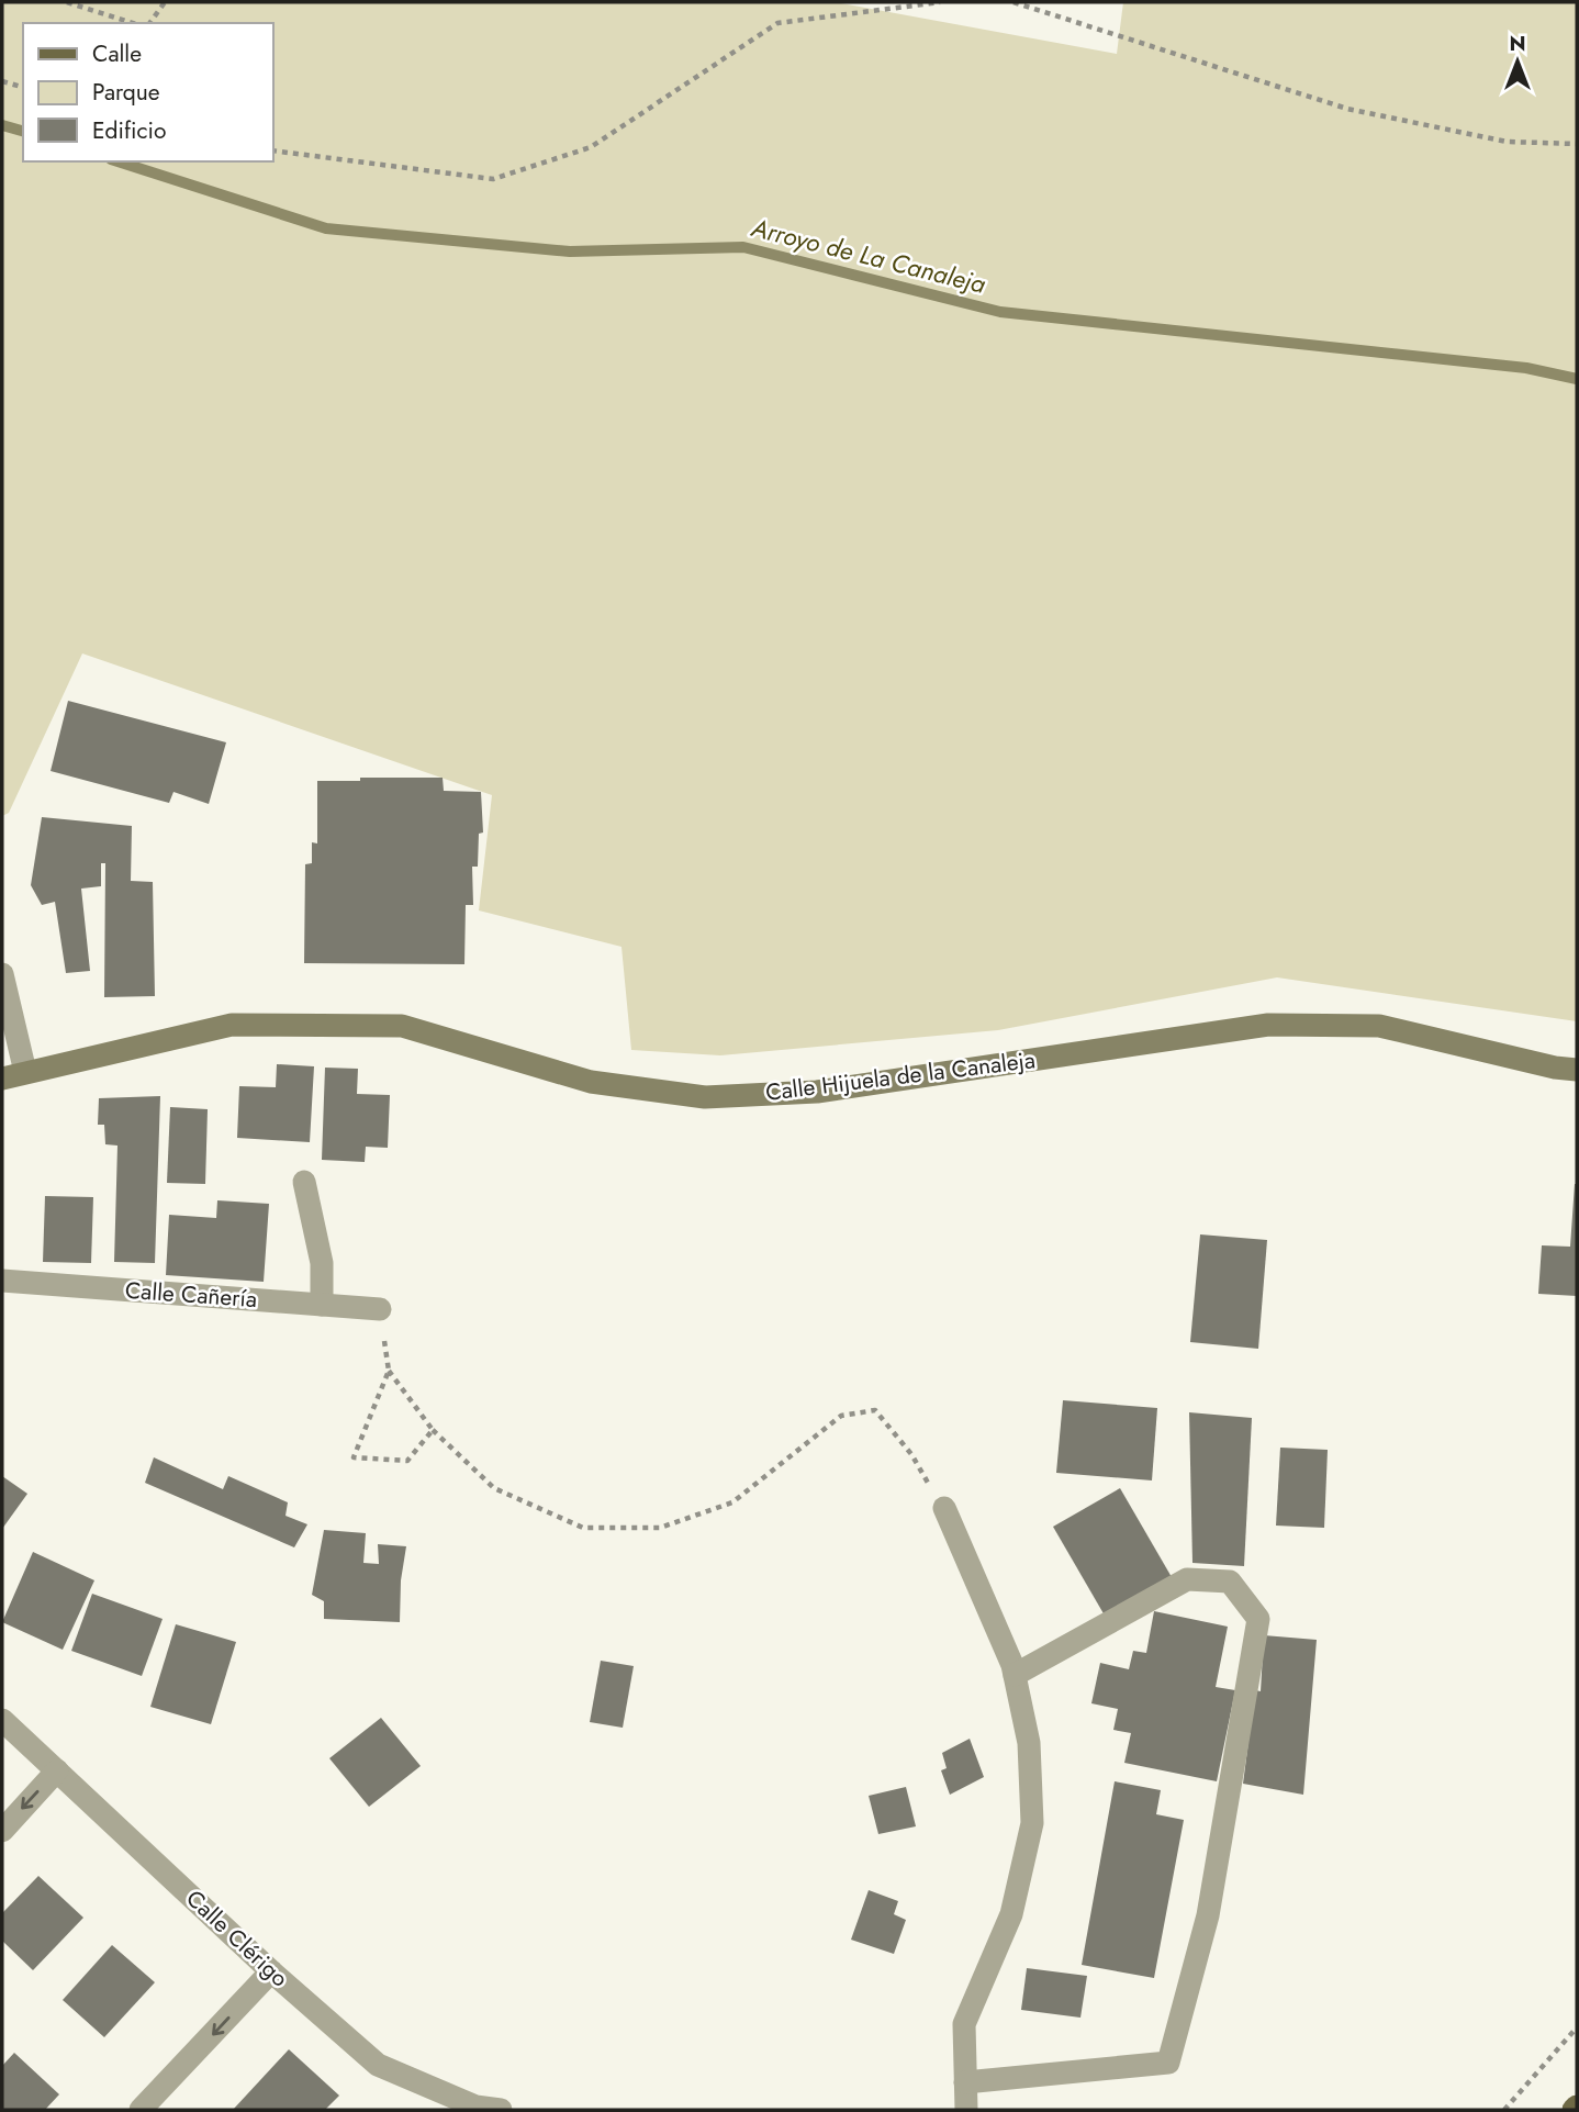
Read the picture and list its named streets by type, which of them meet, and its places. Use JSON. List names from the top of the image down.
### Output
{
  "streets": {
    "street": ["Calle Hijuela de la Canaleja", "Calle Cañería", "Calle Clérigo"]
  },
  "water": ["Arroyo de La Canaleja"],
  "legend": ["Calle", "Parque", "Edificio"],
  "north": "top"
}
